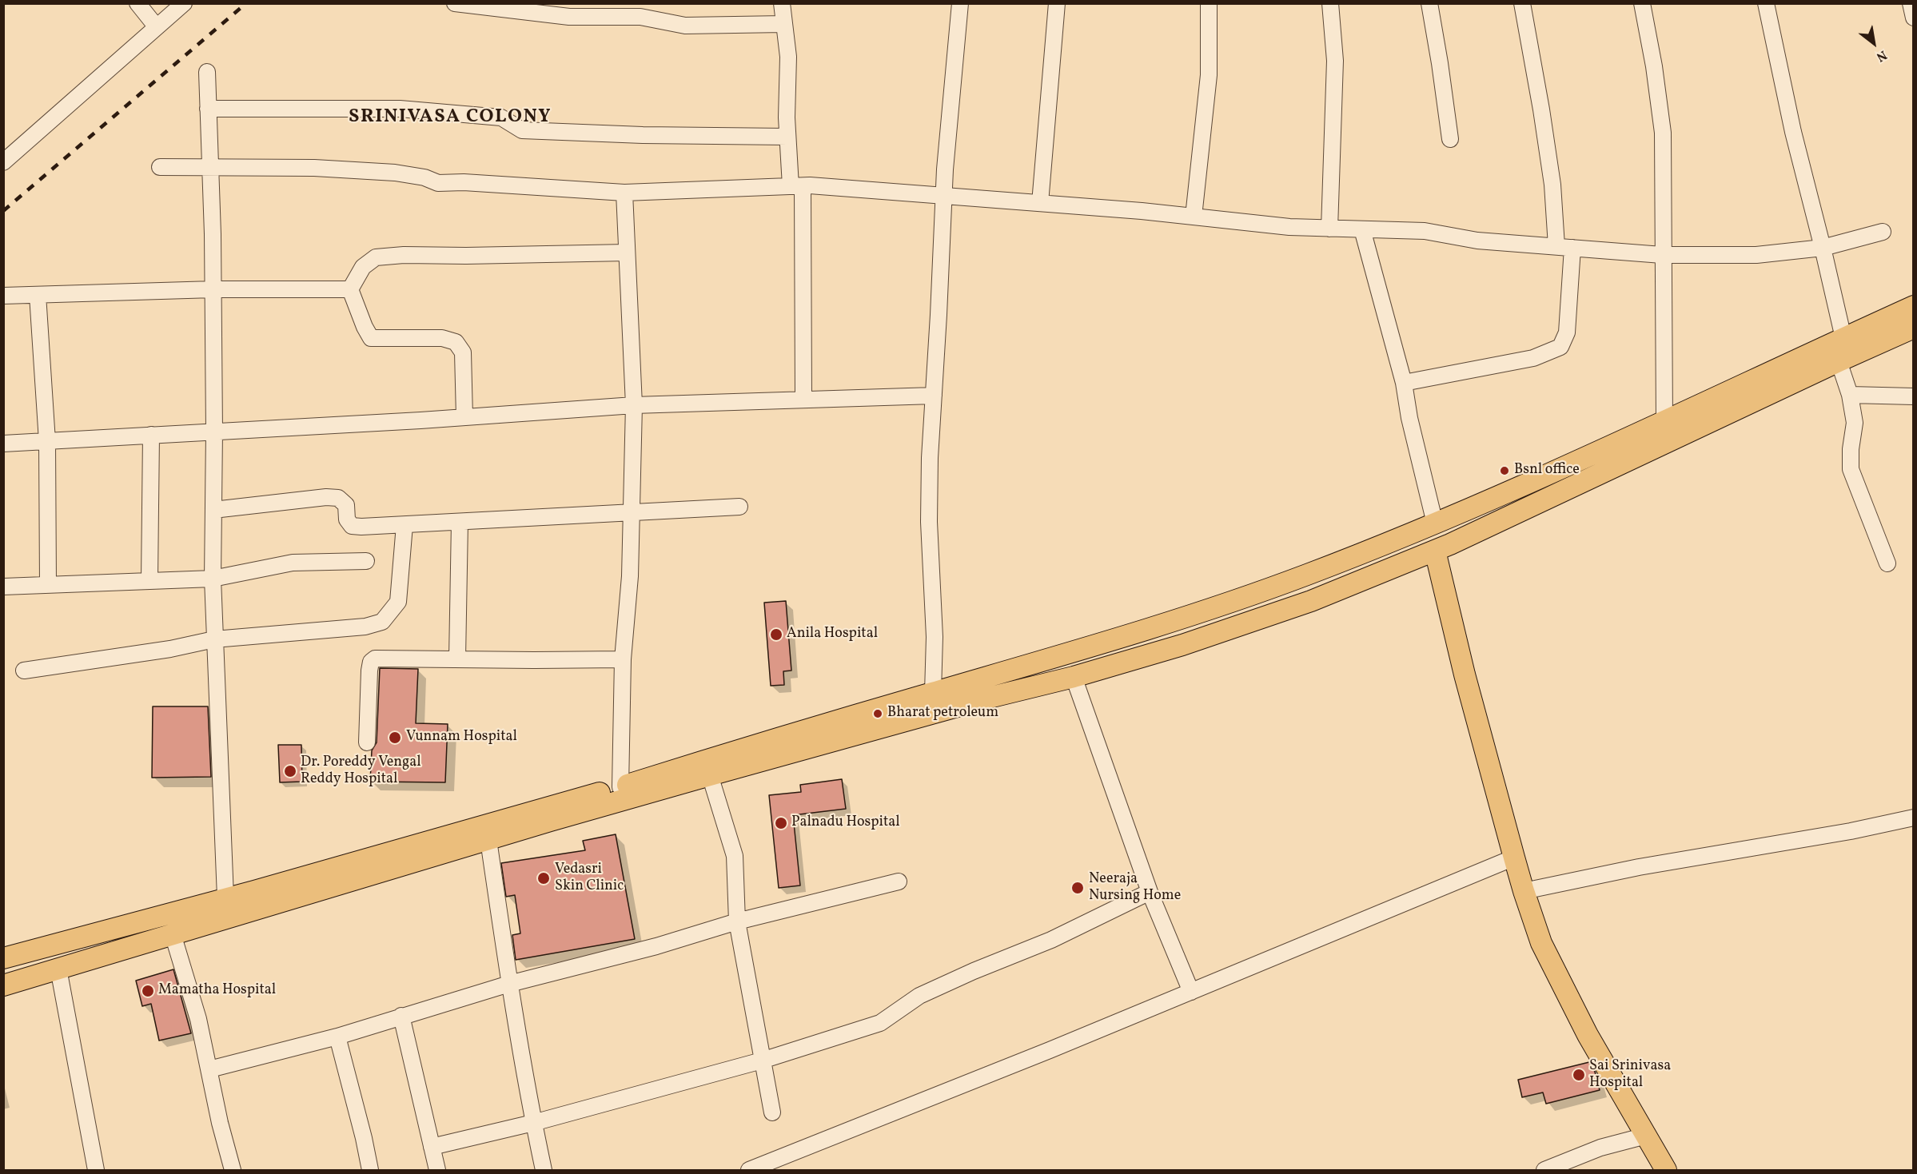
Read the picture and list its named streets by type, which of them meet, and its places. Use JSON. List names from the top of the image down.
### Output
{
  "districts": ["SRINIVASA COLONY"],
  "places": [
    "Bsnl office",
    "Anila Hospital",
    "Bharat petroleum",
    "Vunnam Hospital",
    "Dr. Poreddy Vengal Reddy Hospital",
    "Palnadu Hospital",
    "Vedasri Skin Clinic",
    "Neeraja Nursing Home",
    "Mamatha Hospital",
    "Sai Srinivasa Hospital"
  ],
  "north": "bottom right"
}
